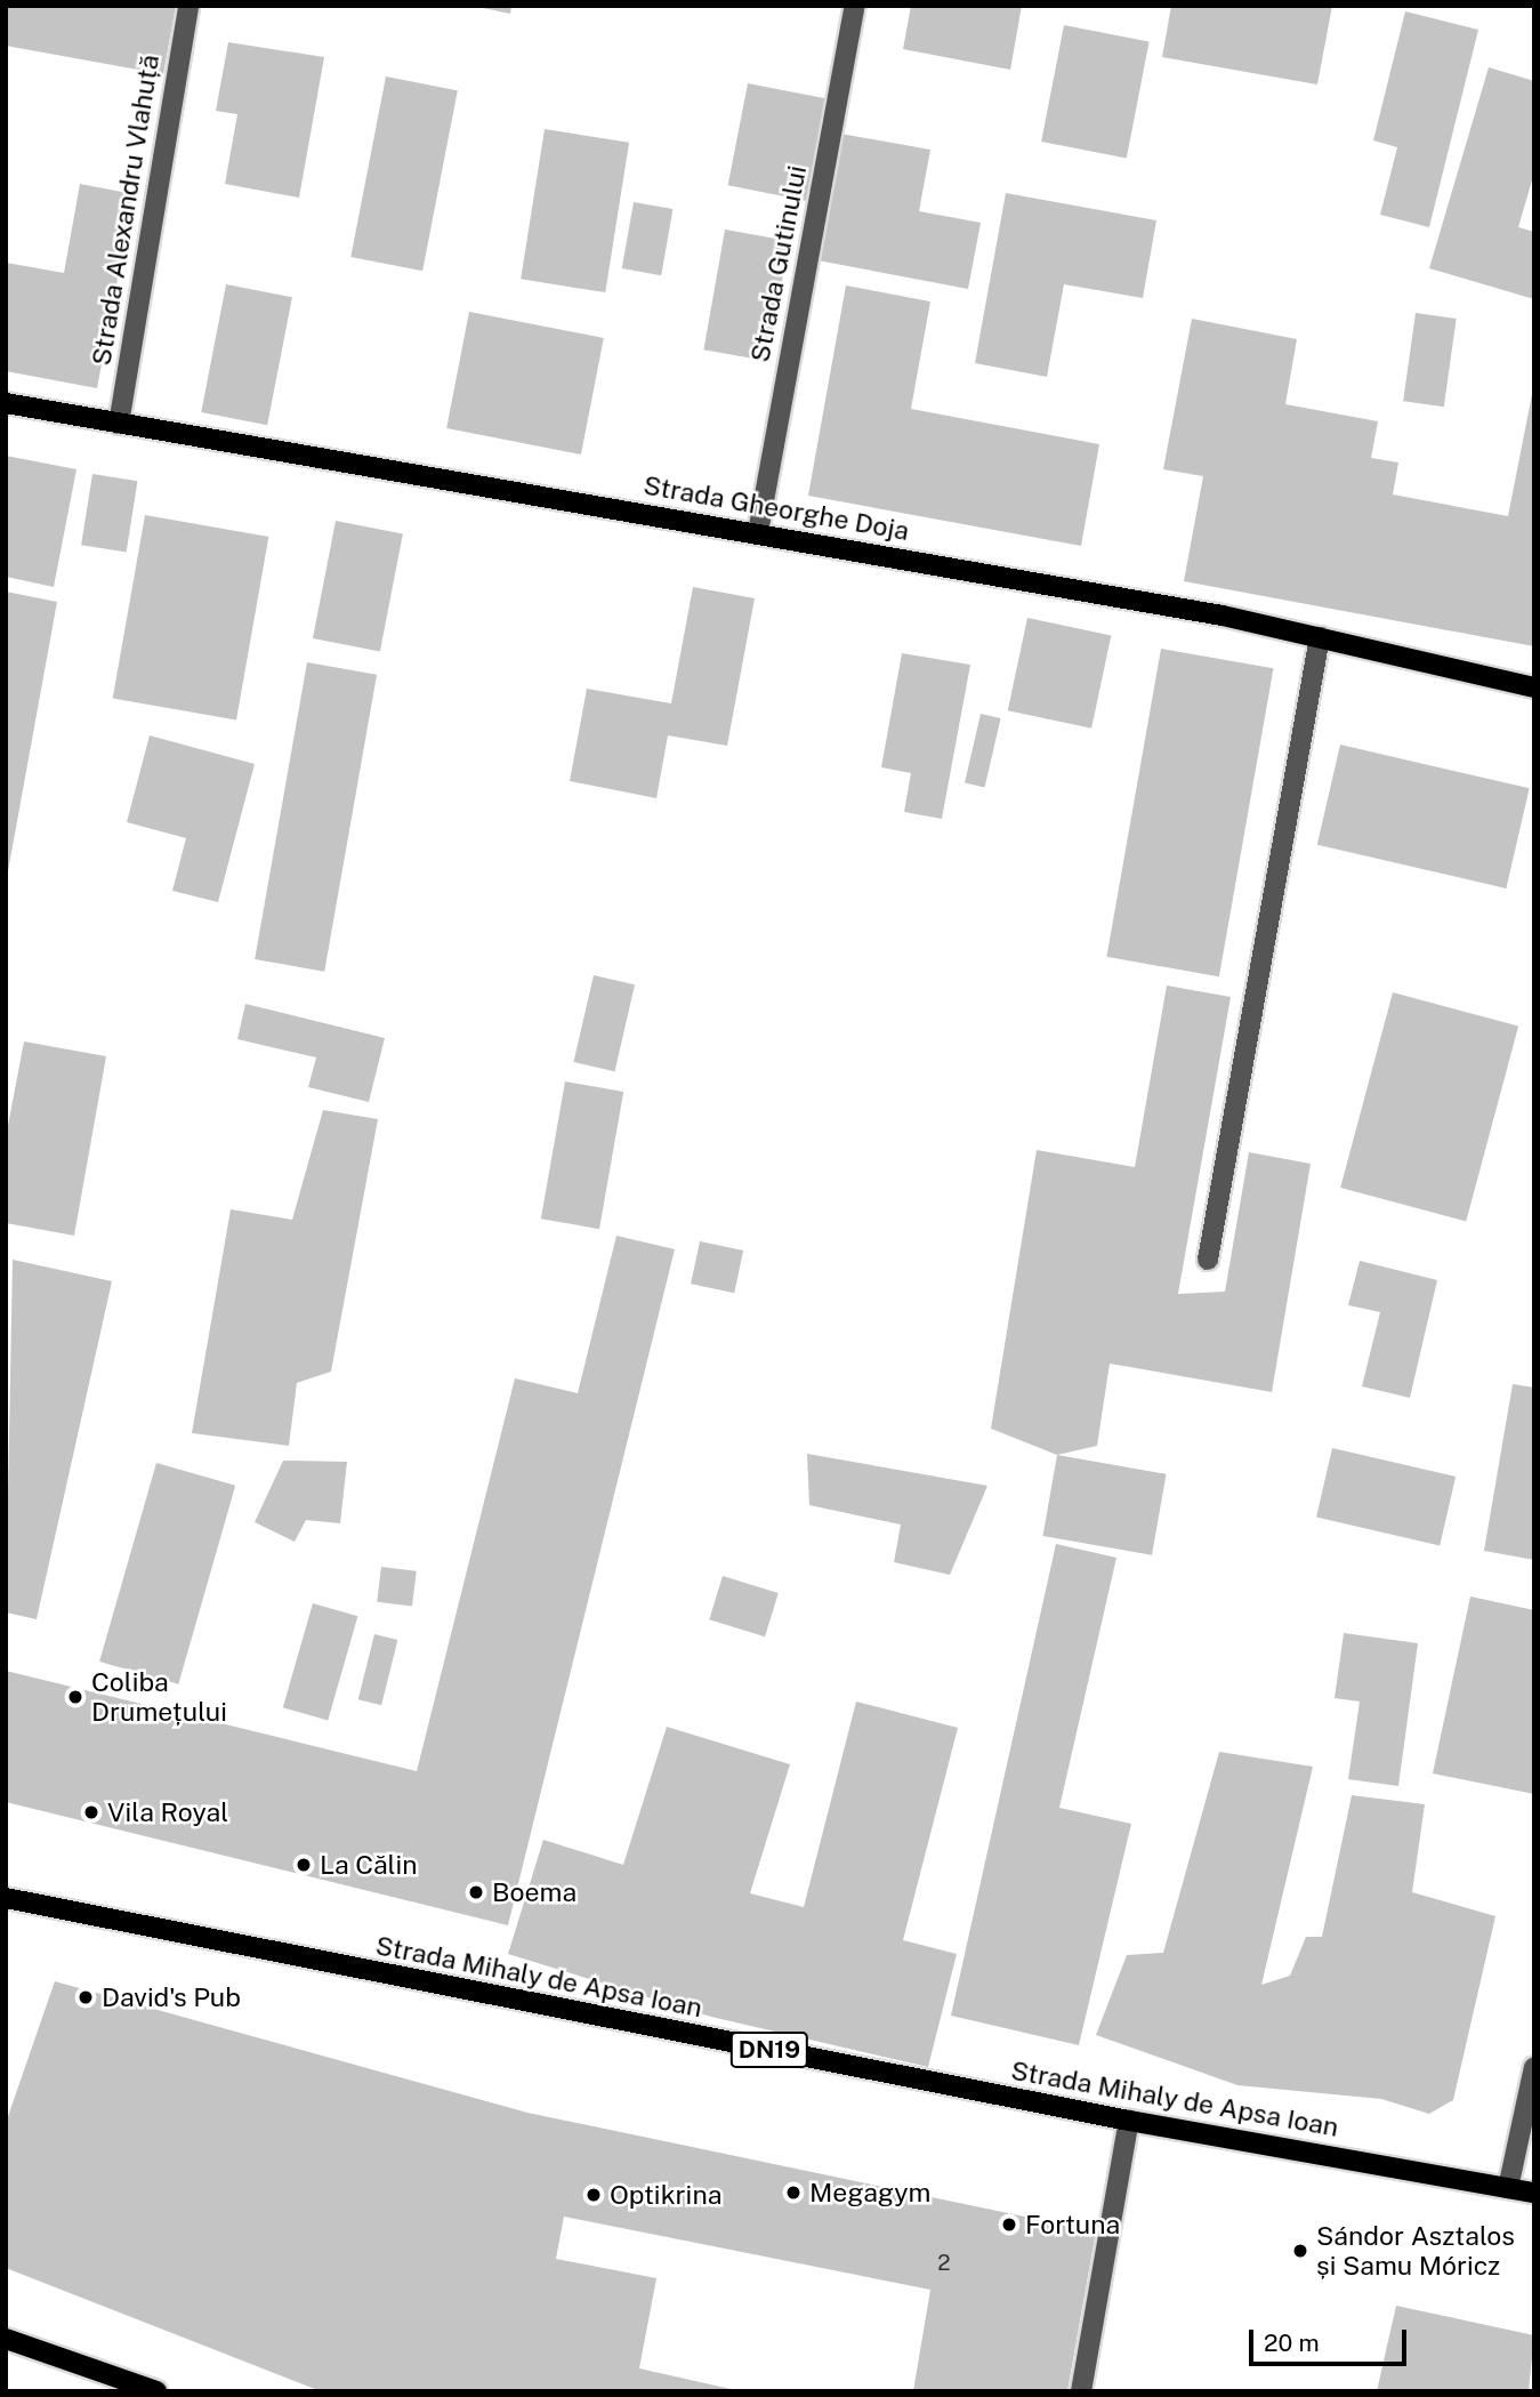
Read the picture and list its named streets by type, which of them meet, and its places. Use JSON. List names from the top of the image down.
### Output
{
  "streets": {
    "main road": ["Strada Gheorghe Doja", "Strada Mihaly de Apsa Ioan", "DN19"],
    "street": ["Strada Alexandru Vlahuță", "Strada Gutinului"]
  },
  "crossings": [
    ["Strada Alexandru Vlahuță", "Strada Gheorghe Doja"],
    ["Strada Gutinului", "Strada Gheorghe Doja"]
  ],
  "places": [
    "Coliba Drumețului",
    "Vila Royal",
    "La Călin",
    "Boema",
    "David's Pub",
    "Megagym",
    "Optikrina",
    "Fortuna",
    "Sándor Asztalos și Samu Móricz"
  ],
  "house_numbers": ["2"],
  "scale_bar": "20 m"
}
